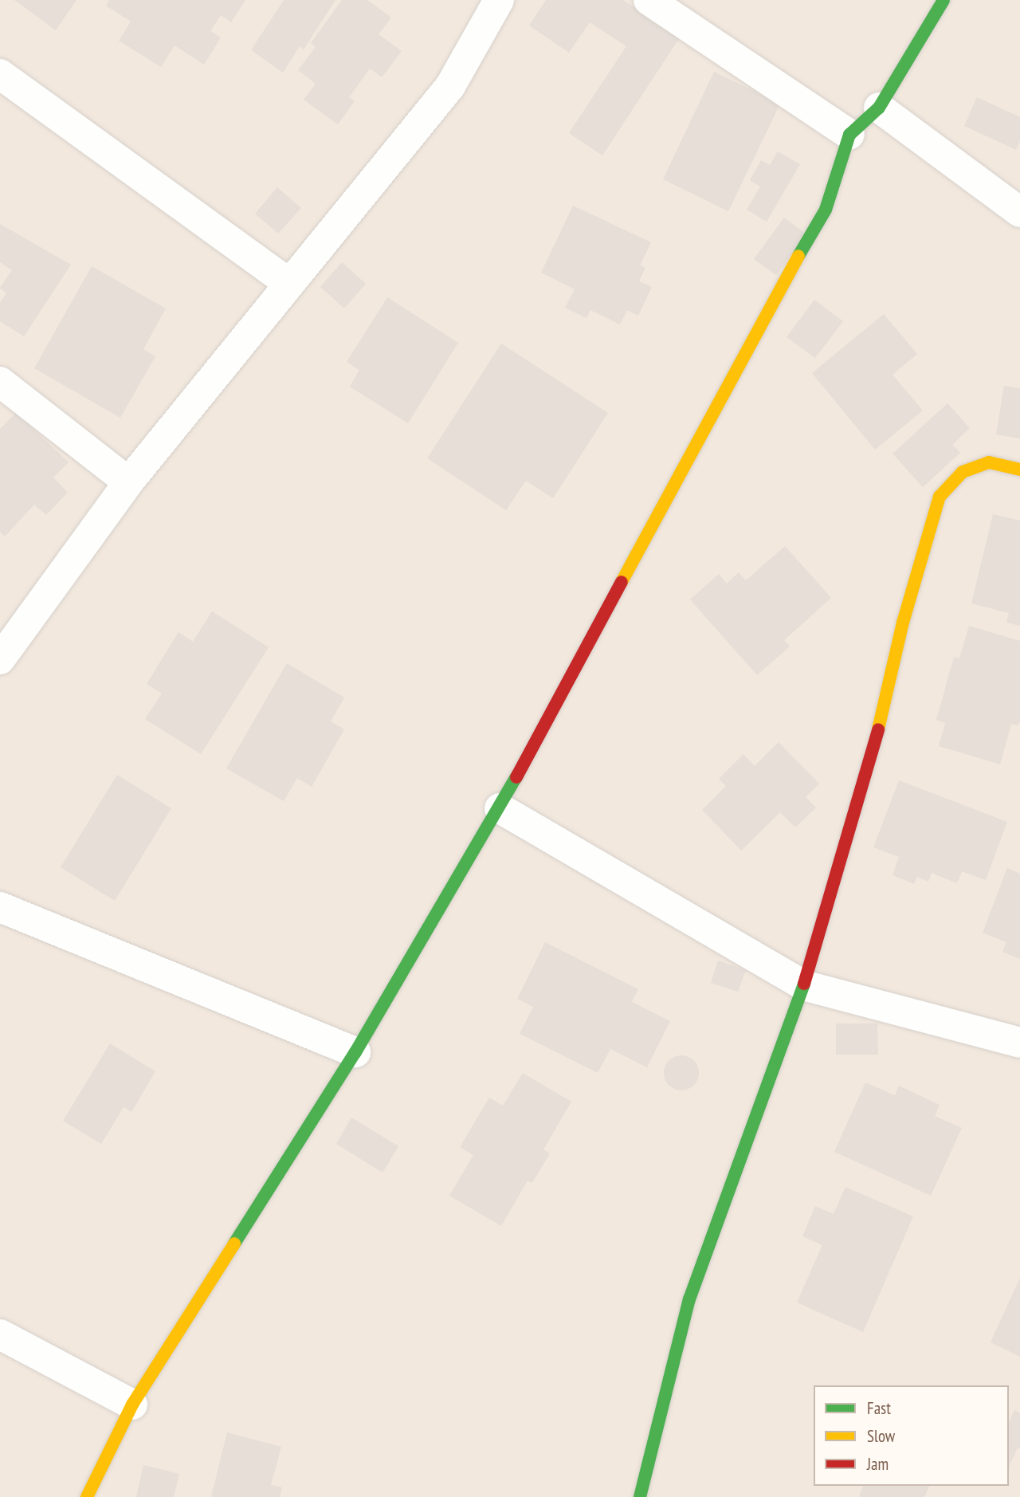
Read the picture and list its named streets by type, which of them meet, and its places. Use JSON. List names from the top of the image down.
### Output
{
  "legend": ["Fast", "Slow", "Jam"]
}
